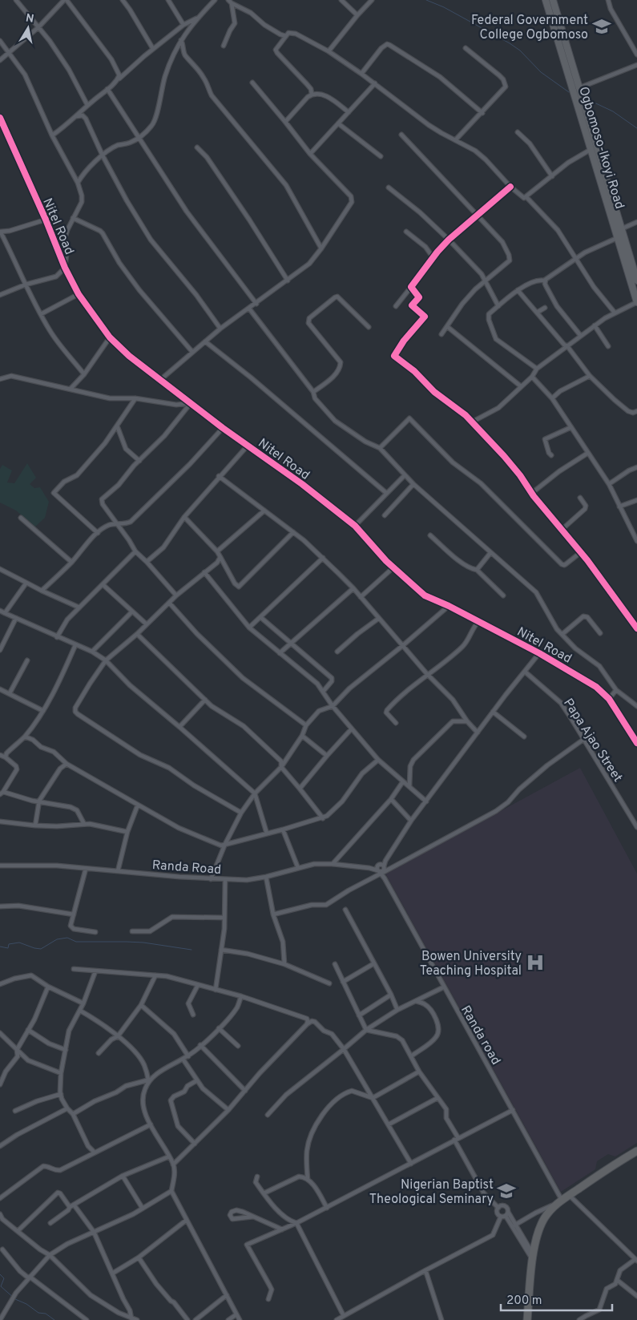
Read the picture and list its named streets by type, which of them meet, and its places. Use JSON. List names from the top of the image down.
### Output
{
  "streets": {
    "main road": ["Ogbomoso-Ikoyi Road"],
    "street": [
      "Nitel Road",
      "Papa Ajao Street",
      "Randa Road",
      "Randa road"
    ]
  },
  "crossings": [
    ["Randa Road", "Randa road"]
  ],
  "places": {
    "school or university": ["Federal Government College Ogbomoso", "Nigerian Baptist Theological Seminary"],
    "hospital": ["Bowen University Teaching Hospital"]
  },
  "scale_bar": "200 m",
  "north": "top"
}
